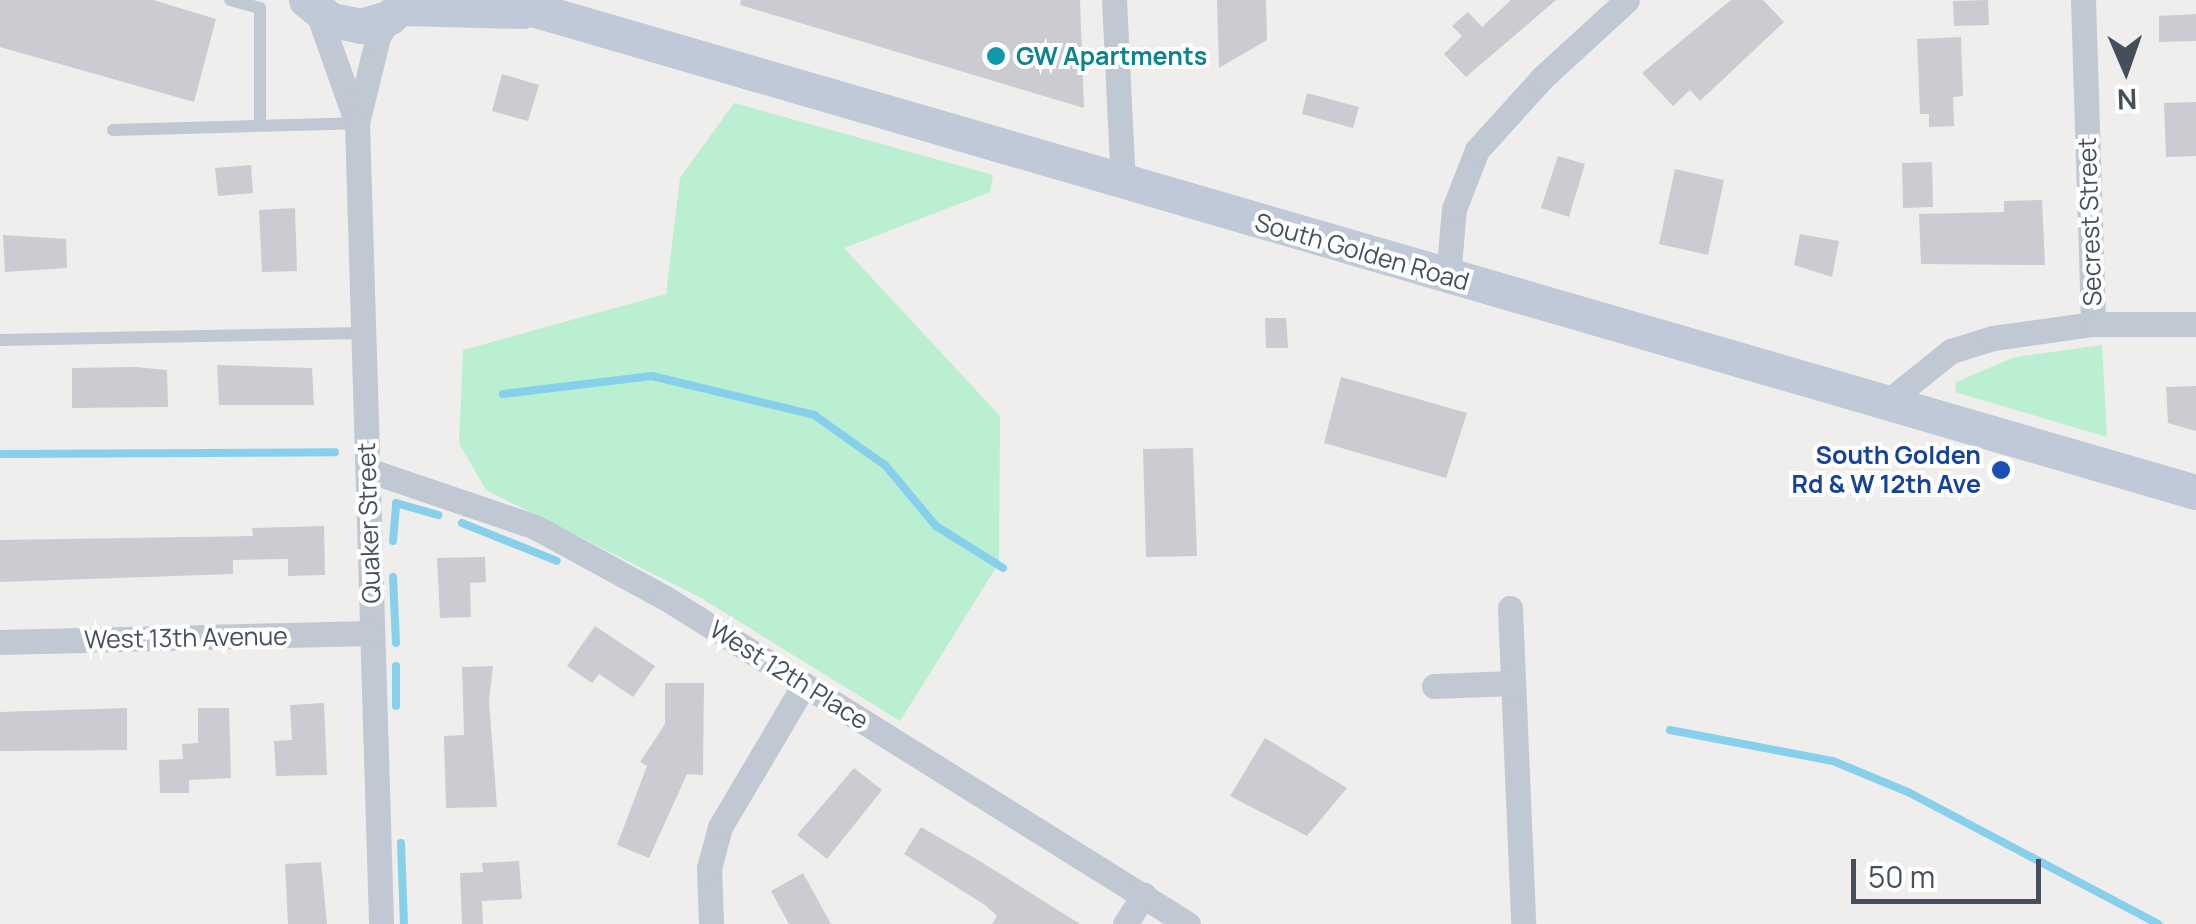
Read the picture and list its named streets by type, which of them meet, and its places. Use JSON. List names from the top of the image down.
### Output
{
  "streets": {
    "main road": ["South Golden Road"],
    "street": [
      "Secrest Street",
      "Quaker Street",
      "West 13th Avenue",
      "West 12th Place"
    ]
  },
  "crossings": [
    ["South Golden Road", "Quaker Street"],
    ["Quaker Street", "West 13th Avenue"],
    ["Quaker Street", "West 12th Place"]
  ],
  "places": ["GW Apartments", "South Golden Rd & W 12th Ave"],
  "scale_bar": "50 m",
  "north": "bottom"
}
